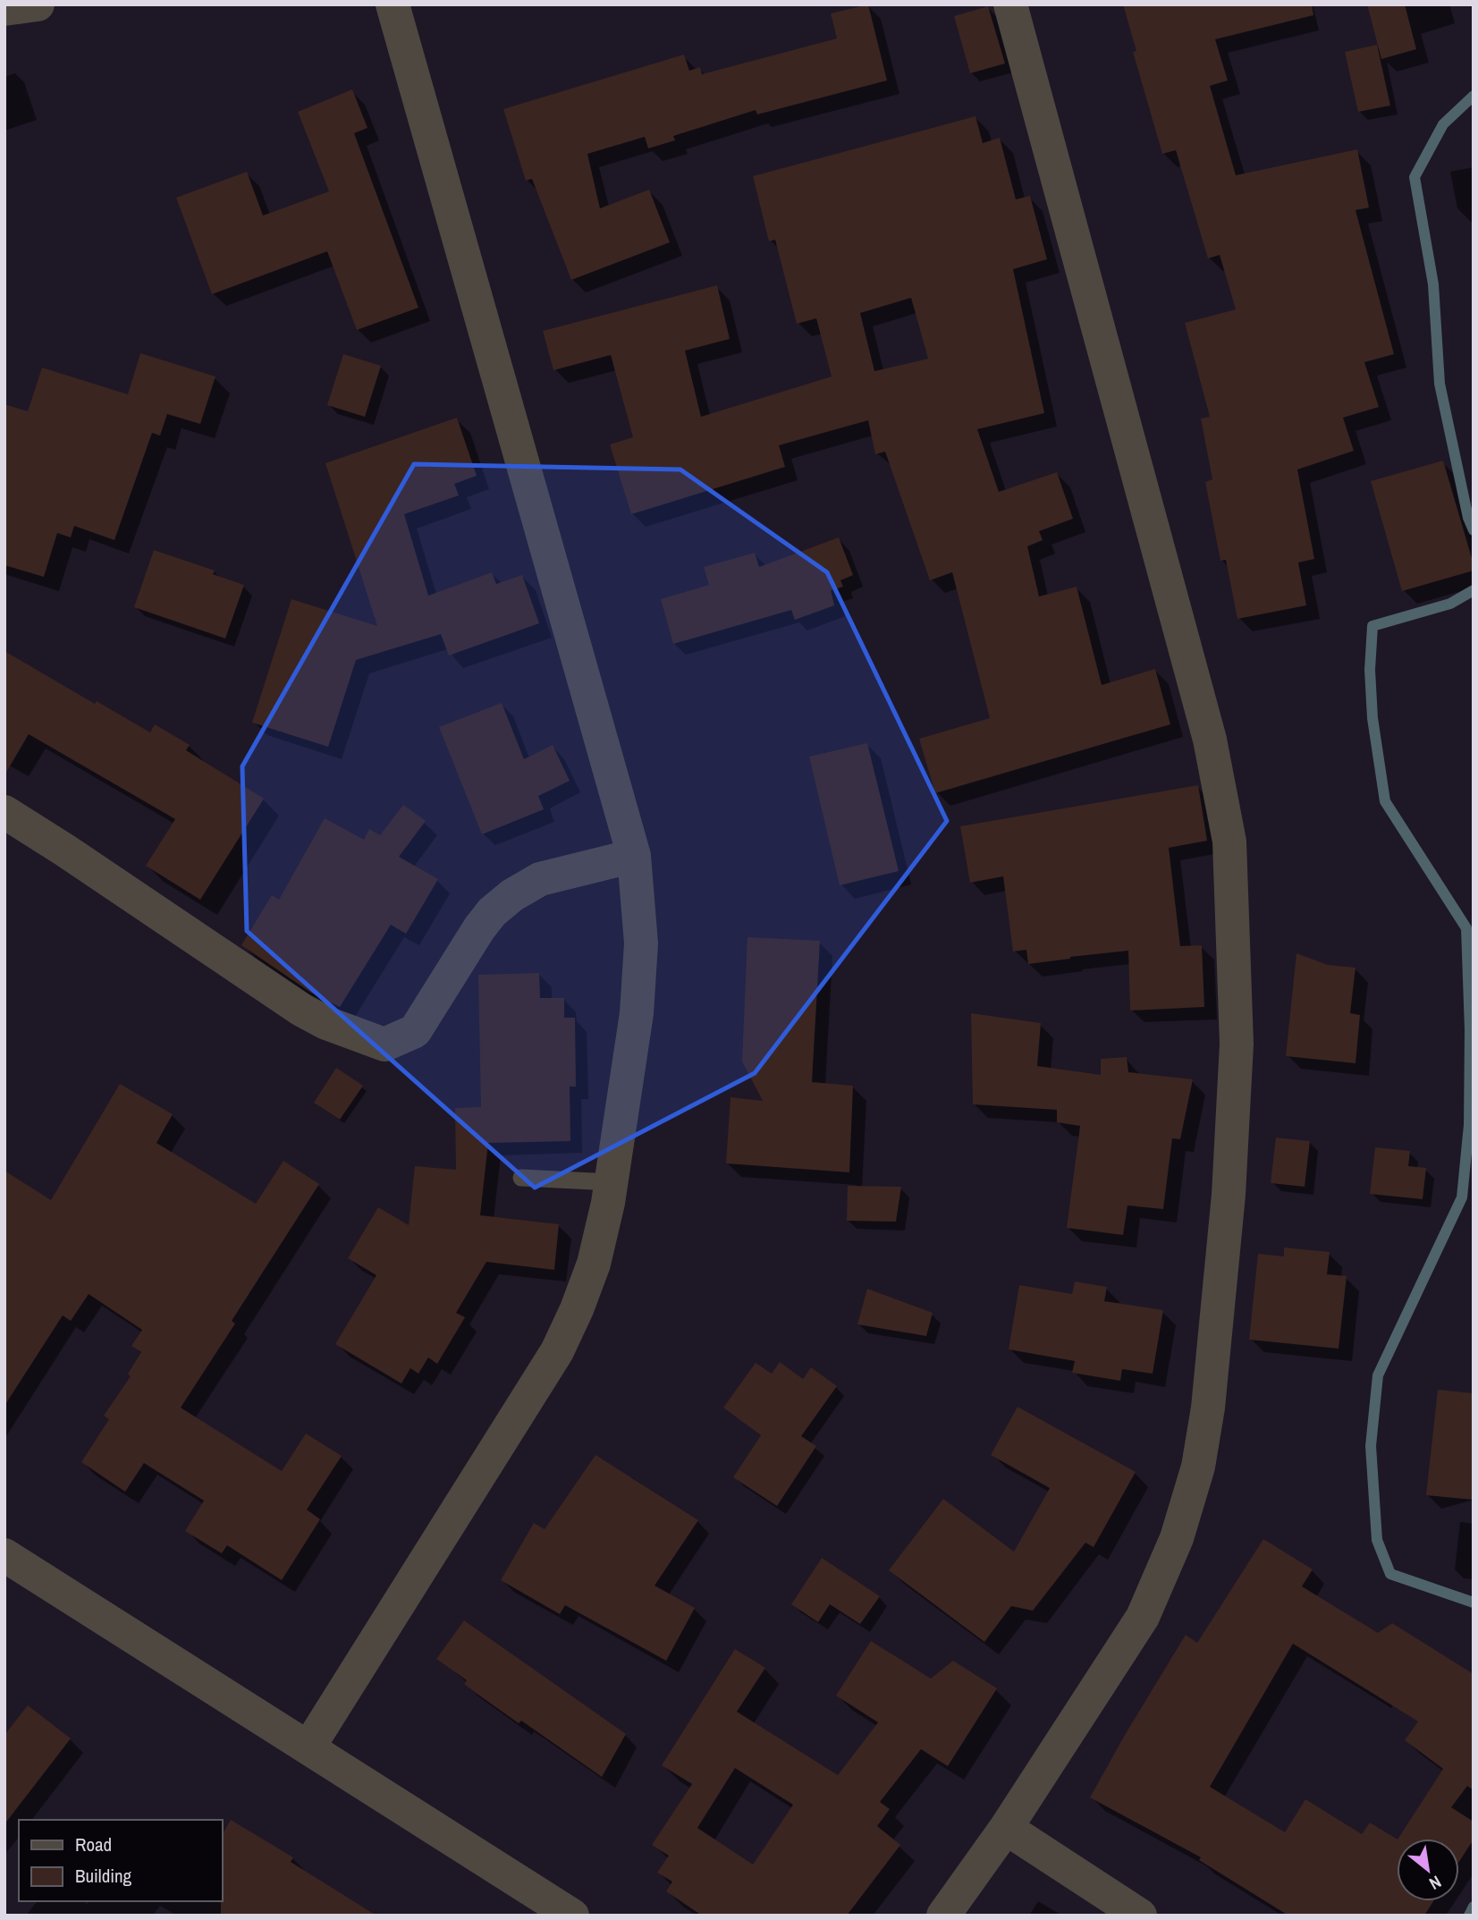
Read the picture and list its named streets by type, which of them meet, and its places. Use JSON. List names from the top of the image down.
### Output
{
  "legend": ["Road", "Building"],
  "north": "bottom right"
}
